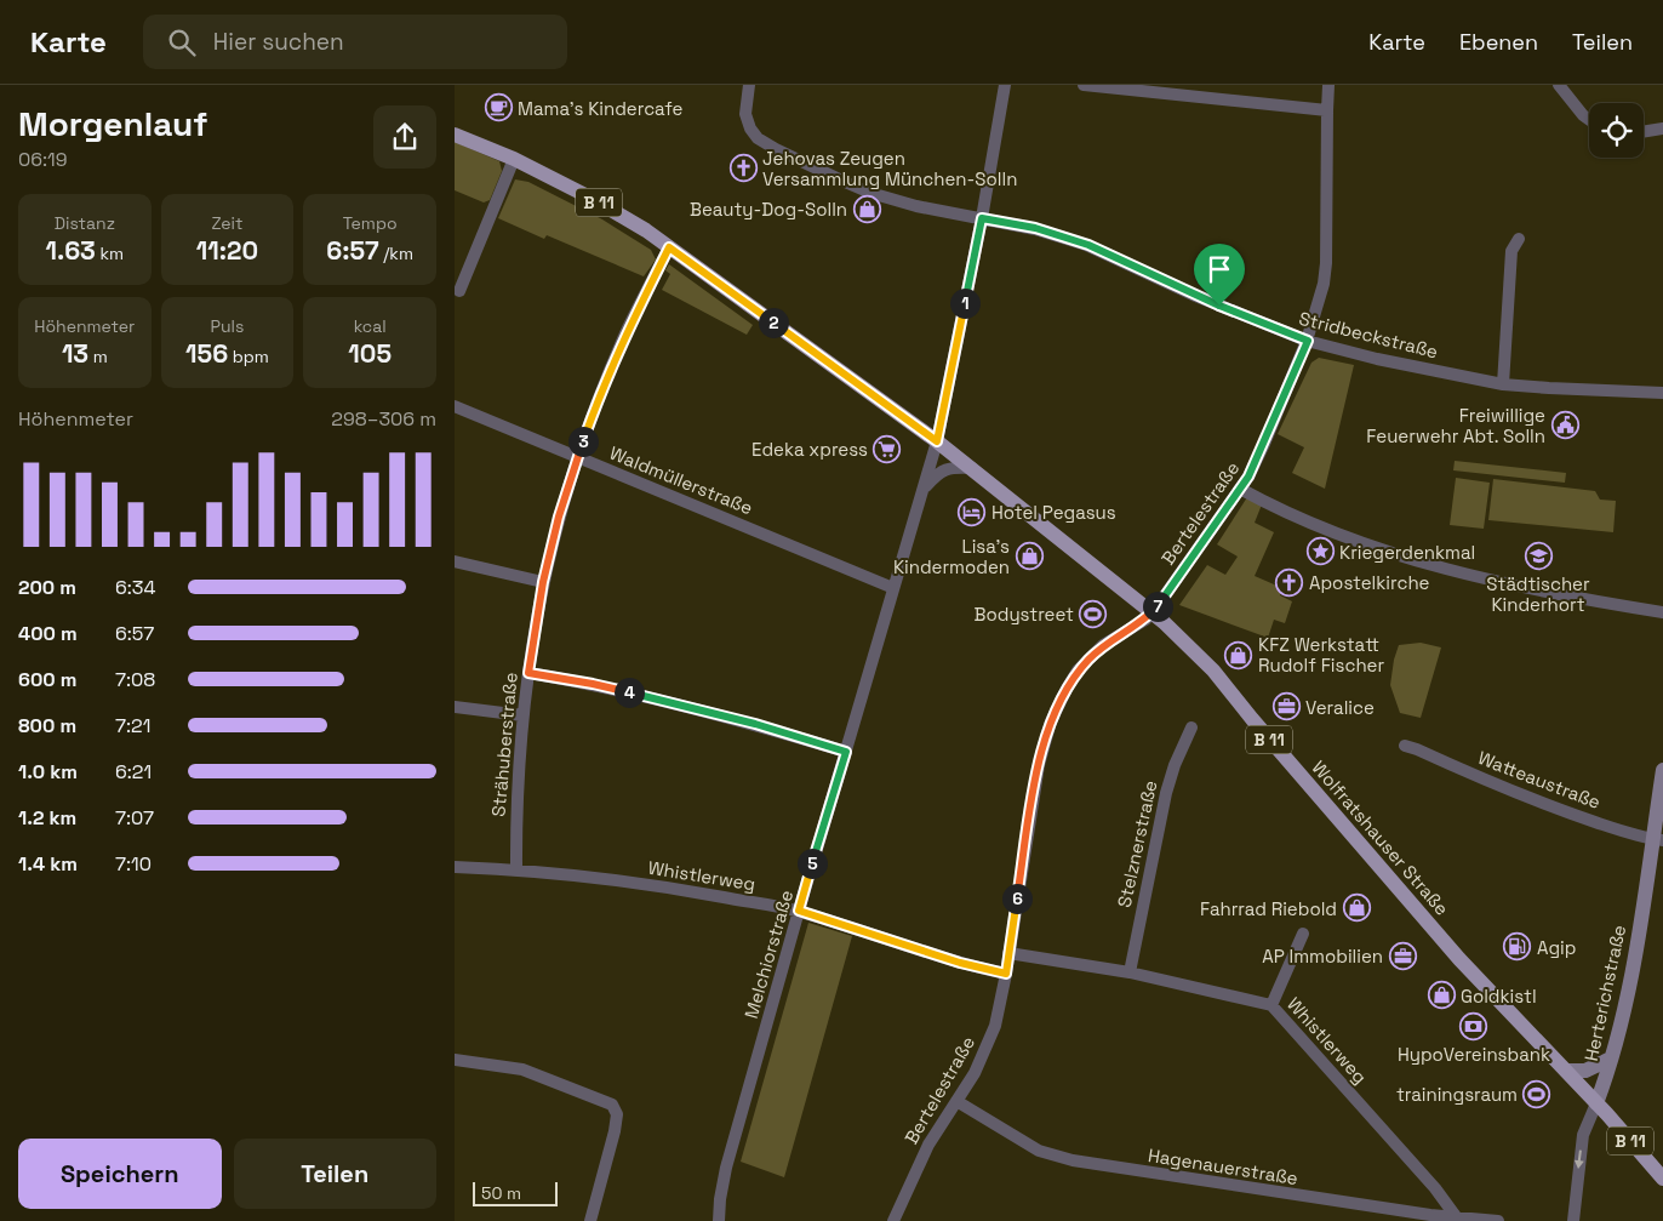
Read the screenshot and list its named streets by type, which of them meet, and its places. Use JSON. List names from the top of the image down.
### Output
{
  "streets": {
    "main road": ["B 11", "Wolfratshauser Straße", "Herterichstraße"],
    "street": [
      "Stridbeckstraße",
      "Waldmüllerstraße",
      "Bertelestraße",
      "Strähuberstraße",
      "Watteaustraße",
      "Stelznerstraße",
      "Whistlerweg",
      "Melchiorstraße",
      "Hagenauerstraße"
    ]
  },
  "crossings": [
    ["Stridbeckstraße", "Bertelestraße"],
    ["Stridbeckstraße", "Melchiorstraße"],
    ["Waldmüllerstraße", "Strähuberstraße"],
    ["Waldmüllerstraße", "Melchiorstraße"],
    ["Bertelestraße", "Wolfratshauser Straße"],
    ["Bertelestraße", "Whistlerweg"],
    ["Bertelestraße", "Hagenauerstraße"],
    ["Strähuberstraße", "Wolfratshauser Straße"],
    ["Strähuberstraße", "Whistlerweg"],
    ["Watteaustraße", "Herterichstraße"],
    ["Wolfratshauser Straße", "Melchiorstraße"],
    ["Wolfratshauser Straße", "Herterichstraße"],
    ["Stelznerstraße", "Whistlerweg"],
    ["Whistlerweg", "Melchiorstraße"],
    ["Whistlerweg", "Hagenauerstraße"]
  ],
  "places": {
    "cafe": ["Mama's Kindercafe"],
    "church": ["Jehovas Zeugen Versammlung München-Solln", "Apostelkirche"],
    "shop": [
      "Beauty-Dog-Solln",
      "Lisa's Kindermoden",
      "KFZ Werkstatt Rudolf Fischer",
      "Fahrrad Riebold",
      "Goldkistl"
    ],
    "public building": ["Freiwillige Feuerwehr Abt. Solln"],
    "supermarket": ["Edeka xpress"],
    "hotel": ["Hotel Pegasus"],
    "place": ["Kriegerdenkmal"],
    "school or university": ["Städtischer Kinderhort"],
    "sports": ["Bodystreet", "trainingsraum"],
    "office": ["Veralice", "AP Immobilien"],
    "fuel station": ["Agip"],
    "bank": ["HypoVereinsbank"]
  },
  "scale_bar": "50 m",
  "page": {
    "header": "Karte",
    "search": "Hier suchen",
    "nav": ["Karte", "Ebenen", "Teilen"],
    "heading": ["Morgenlauf", "06:19"],
    "stats": [
      ["Distanz", "1.63 km"],
      ["Zeit", "11:20"],
      ["Tempo", "6:57 /km"],
      ["Höhenmeter", "13 m"],
      ["Puls", "156 bpm"],
      ["kcal", "105"]
    ],
    "pins": [
      "1",
      "2",
      "3",
      "7",
      "4",
      "5",
      "6"
    ],
    "chart": ["Höhenmeter", "298–306 m"],
    "list": [
      {
        "name": "200 m",
        "note": "6:34"
      },
      {
        "name": "400 m",
        "note": "6:57"
      },
      {
        "name": "600 m",
        "note": "7:08"
      },
      {
        "name": "800 m",
        "note": "7:21"
      },
      {
        "name": "1.0 km",
        "note": "6:21"
      },
      {
        "name": "1.2 km",
        "note": "7:07"
      },
      {
        "name": "1.4 km",
        "note": "7:10"
      }
    ],
    "buttons": ["Speichern", "Teilen"],
    "scale": "50 m"
  }
}
